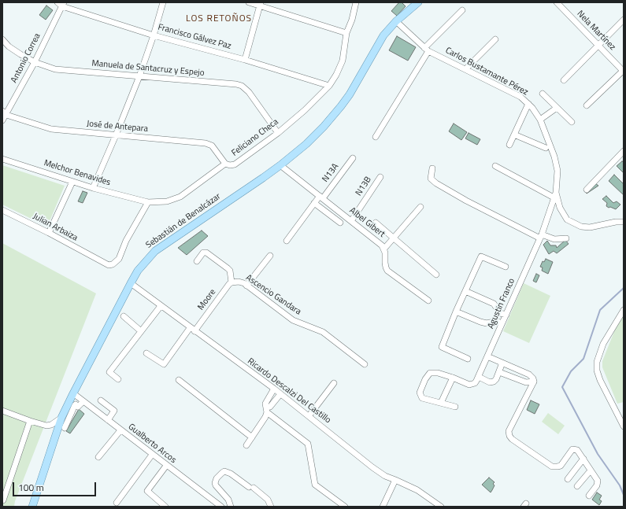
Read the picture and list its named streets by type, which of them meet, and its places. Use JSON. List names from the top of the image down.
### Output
{
  "streets": {
    "main road": ["Sebastián de Benalcázar"],
    "street": [
      "Nela Martínez",
      "Francisco Gálvez Paz",
      "Antonio Correa",
      "Manuela de Santacruz y Espejo",
      "Carlos Bustamante Pérez",
      "José de Antepara",
      "Feliciano Checa",
      "Melchor Benavides",
      "N13A",
      "N13B",
      "Albel Gibert",
      "Julian Arbaiza",
      "Ascencio Gandara",
      "Moore",
      "Agustin Franco",
      "Ricardo Descalzi Del Castillo",
      "Gualberto Arcos"
    ]
  },
  "crossings": [
    ["Francisco Gálvez Paz", "Antonio Correa"],
    ["Francisco Gálvez Paz", "Feliciano Checa"],
    ["Antonio Correa", "Manuela de Santacruz y Espejo"],
    ["Antonio Correa", "José de Antepara"],
    ["Manuela de Santacruz y Espejo", "Feliciano Checa"],
    ["Carlos Bustamante Pérez", "Sebastián de Benalcázar"],
    ["Carlos Bustamante Pérez", "Agustin Franco"],
    ["José de Antepara", "Feliciano Checa"],
    ["Feliciano Checa", "Melchor Benavides"],
    ["Feliciano Checa", "Julian Arbaiza"],
    ["Melchor Benavides", "Julian Arbaiza"],
    ["N13A", "Albel Gibert"],
    ["N13B", "Albel Gibert"],
    ["Sebastián de Benalcázar", "Albel Gibert"],
    ["Sebastián de Benalcázar", "Ricardo Descalzi Del Castillo"],
    ["Sebastián de Benalcázar", "Gualberto Arcos"],
    ["Ascencio Gandara", "Moore"],
    ["Moore", "Ricardo Descalzi Del Castillo"]
  ],
  "districts": ["LOS RETOÑOS"],
  "scale_bar": "100 m"
}
